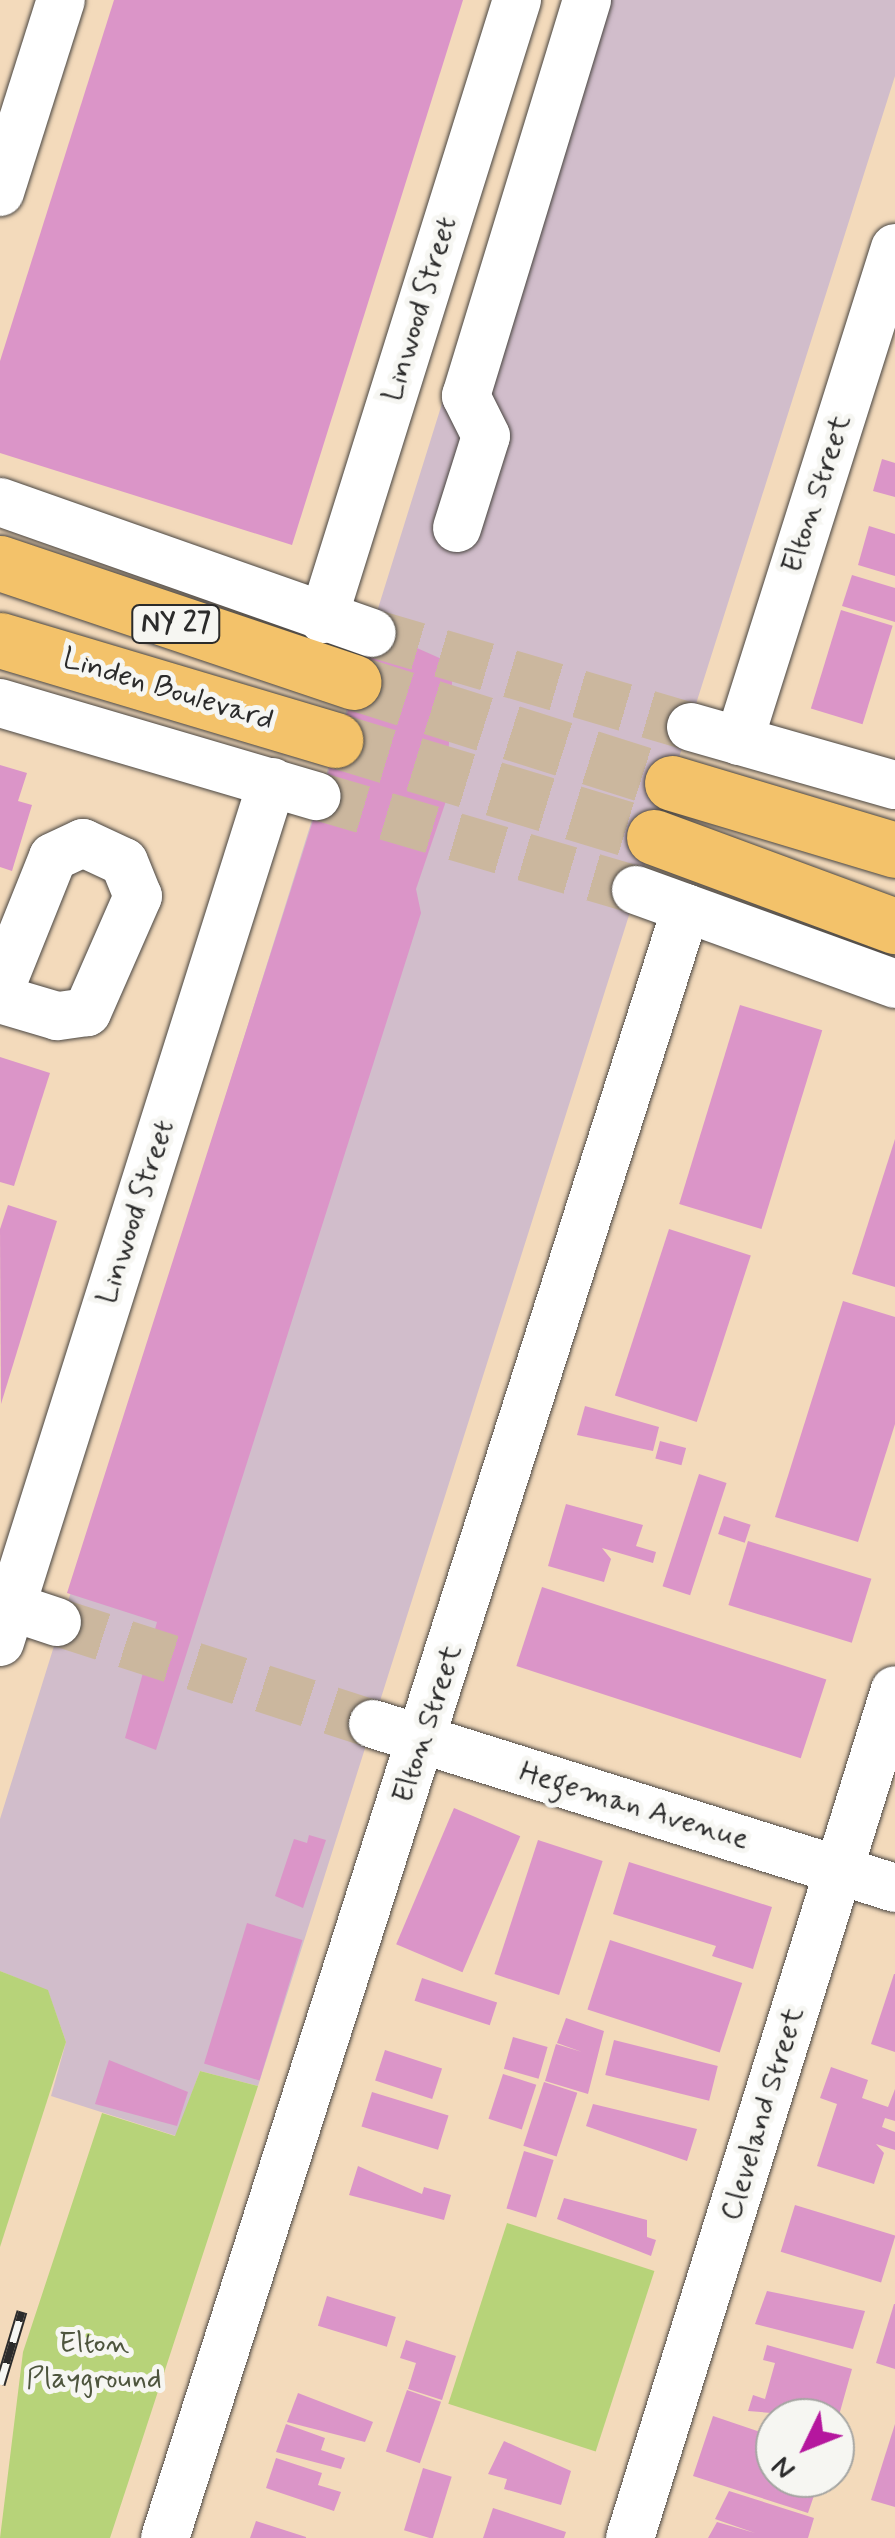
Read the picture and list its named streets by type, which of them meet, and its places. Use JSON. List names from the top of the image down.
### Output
{
  "streets": {
    "highway": ["NY 27", "Linden Boulevard"],
    "street": [
      "Linwood Street",
      "Elton Street",
      "Hegeman Avenue",
      "Cleveland Street"
    ]
  },
  "crossings": [
    ["Linwood Street", "Linden Boulevard"],
    ["Elton Street", "Hegeman Avenue"],
    ["Hegeman Avenue", "Cleveland Street"]
  ],
  "parks": ["Elton Playground"],
  "north": "bottom left"
}
